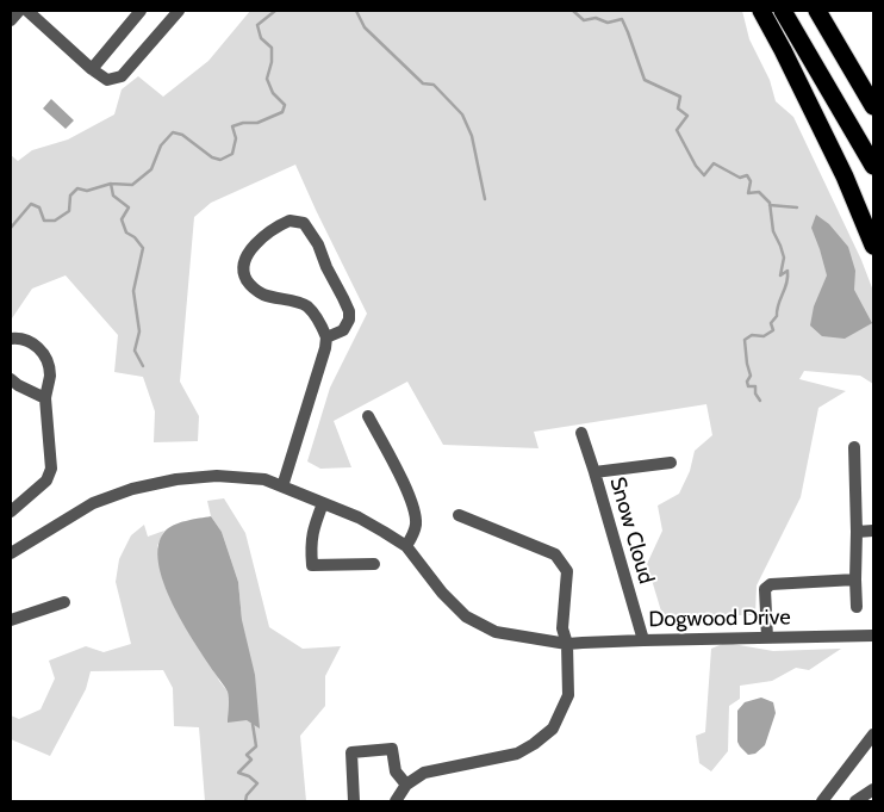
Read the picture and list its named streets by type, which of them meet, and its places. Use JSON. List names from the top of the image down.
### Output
{
  "streets": {
    "street": ["Snow Cloud", "Dogwood Drive"]
  },
  "crossings": [
    ["Snow Cloud", "Dogwood Drive"]
  ]
}
